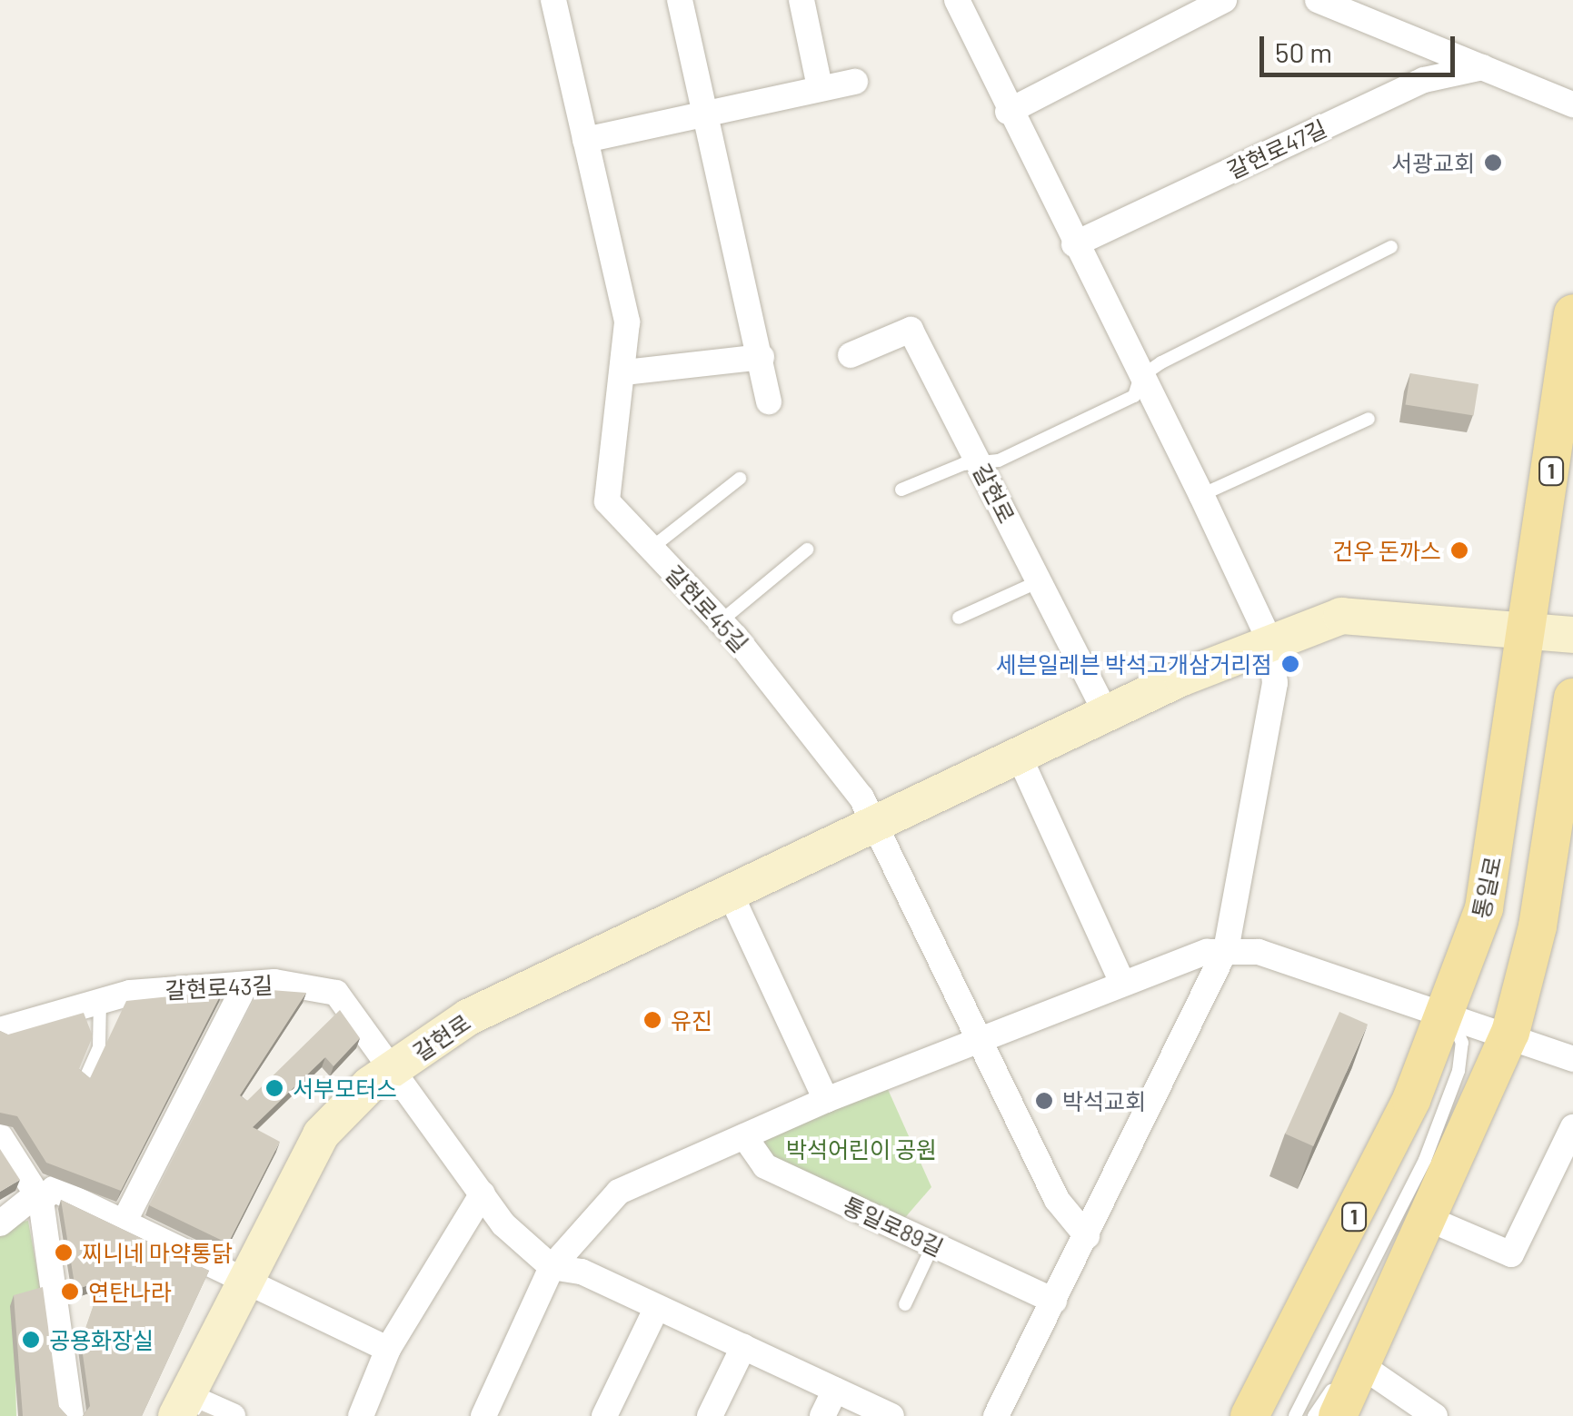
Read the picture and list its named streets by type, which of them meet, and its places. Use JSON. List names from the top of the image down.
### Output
{
  "streets": {
    "main road": ["1", "갈현로", "통일로"],
    "street": [
      "갈현로47길",
      "갈현로45길",
      "갈현로43길",
      "통일로89길"
    ]
  },
  "crossings": [
    ["갈현로", "갈현로45길"],
    ["갈현로", "통일로"],
    ["갈현로", "갈현로43길"]
  ],
  "parks": ["박석어린이 공원"],
  "places": [
    "서광교회",
    "건우 돈까스",
    "세븐일레븐 박석고개삼거리점",
    "유진",
    "서부모터스",
    "박석교회",
    "찌니네 마약통닭",
    "연탄나라",
    "공용화장실"
  ],
  "scale_bar": "50 m"
}
